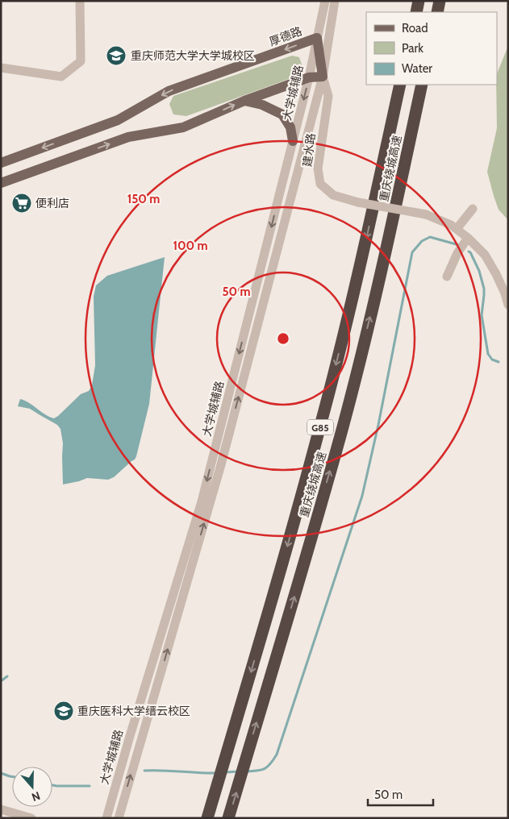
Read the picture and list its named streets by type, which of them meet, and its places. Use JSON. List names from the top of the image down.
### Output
{
  "streets": {
    "highway": ["重庆绕城高速", "G85"],
    "main road": ["厚德路"],
    "street": ["大学城辅路", "建水路"]
  },
  "crossings": [
    ["厚德路", "大学城辅路"],
    ["厚德路", "建水路"],
    ["大学城辅路", "建水路"]
  ],
  "places": {
    "school or university": ["重庆师范大学大学城校区", "重庆医科大学缙云校区"],
    "supermarket": ["便利店"]
  },
  "legend": ["Road", "Park", "Water"],
  "scale_bar": "50 m",
  "north": "bottom",
  "rings": ["150 m", "100 m", "50 m"]
}
